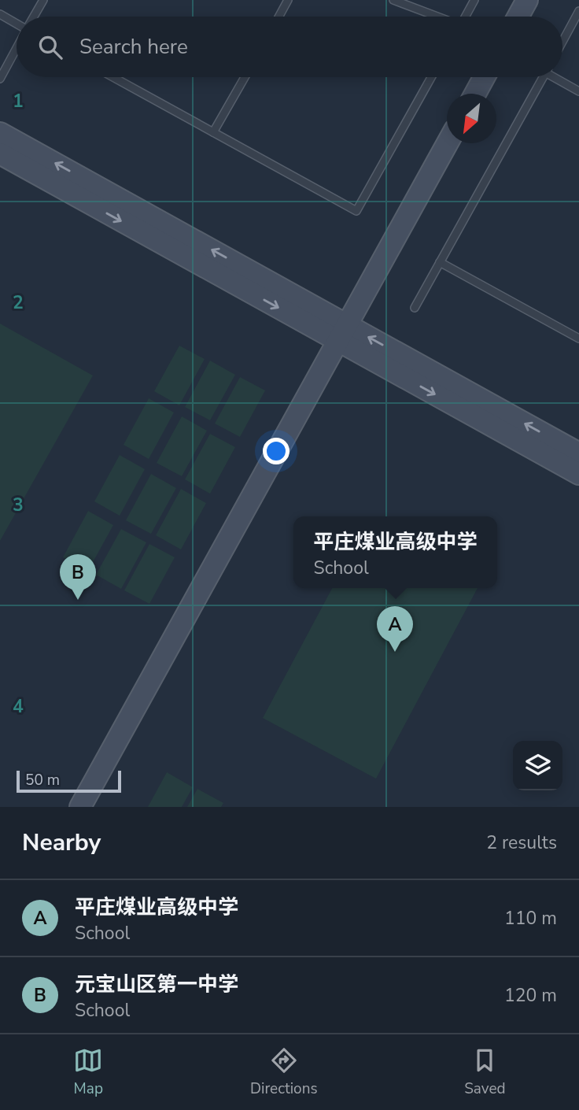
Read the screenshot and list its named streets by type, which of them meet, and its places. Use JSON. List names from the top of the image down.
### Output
{
  "scale_bar": "50 m",
  "north": "bottom left",
  "page": {
    "search": "Search here",
    "popup": ["平庄煤业高级中学", "School"],
    "pins": ["B", "A"],
    "scale": "50 m",
    "heading": ["Nearby", "2 results"],
    "list": [
      {
        "mark": "A",
        "name": "平庄煤业高级中学",
        "note": "School",
        "value": "110 m"
      },
      {
        "mark": "B",
        "name": "元宝山区第一中学",
        "note": "School",
        "value": "120 m"
      }
    ],
    "nav": ["Map", "Directions", "Saved"]
  },
  "grid": {
    "rows": [
      "1",
      "2",
      "3",
      "4"
    ]
  }
}
